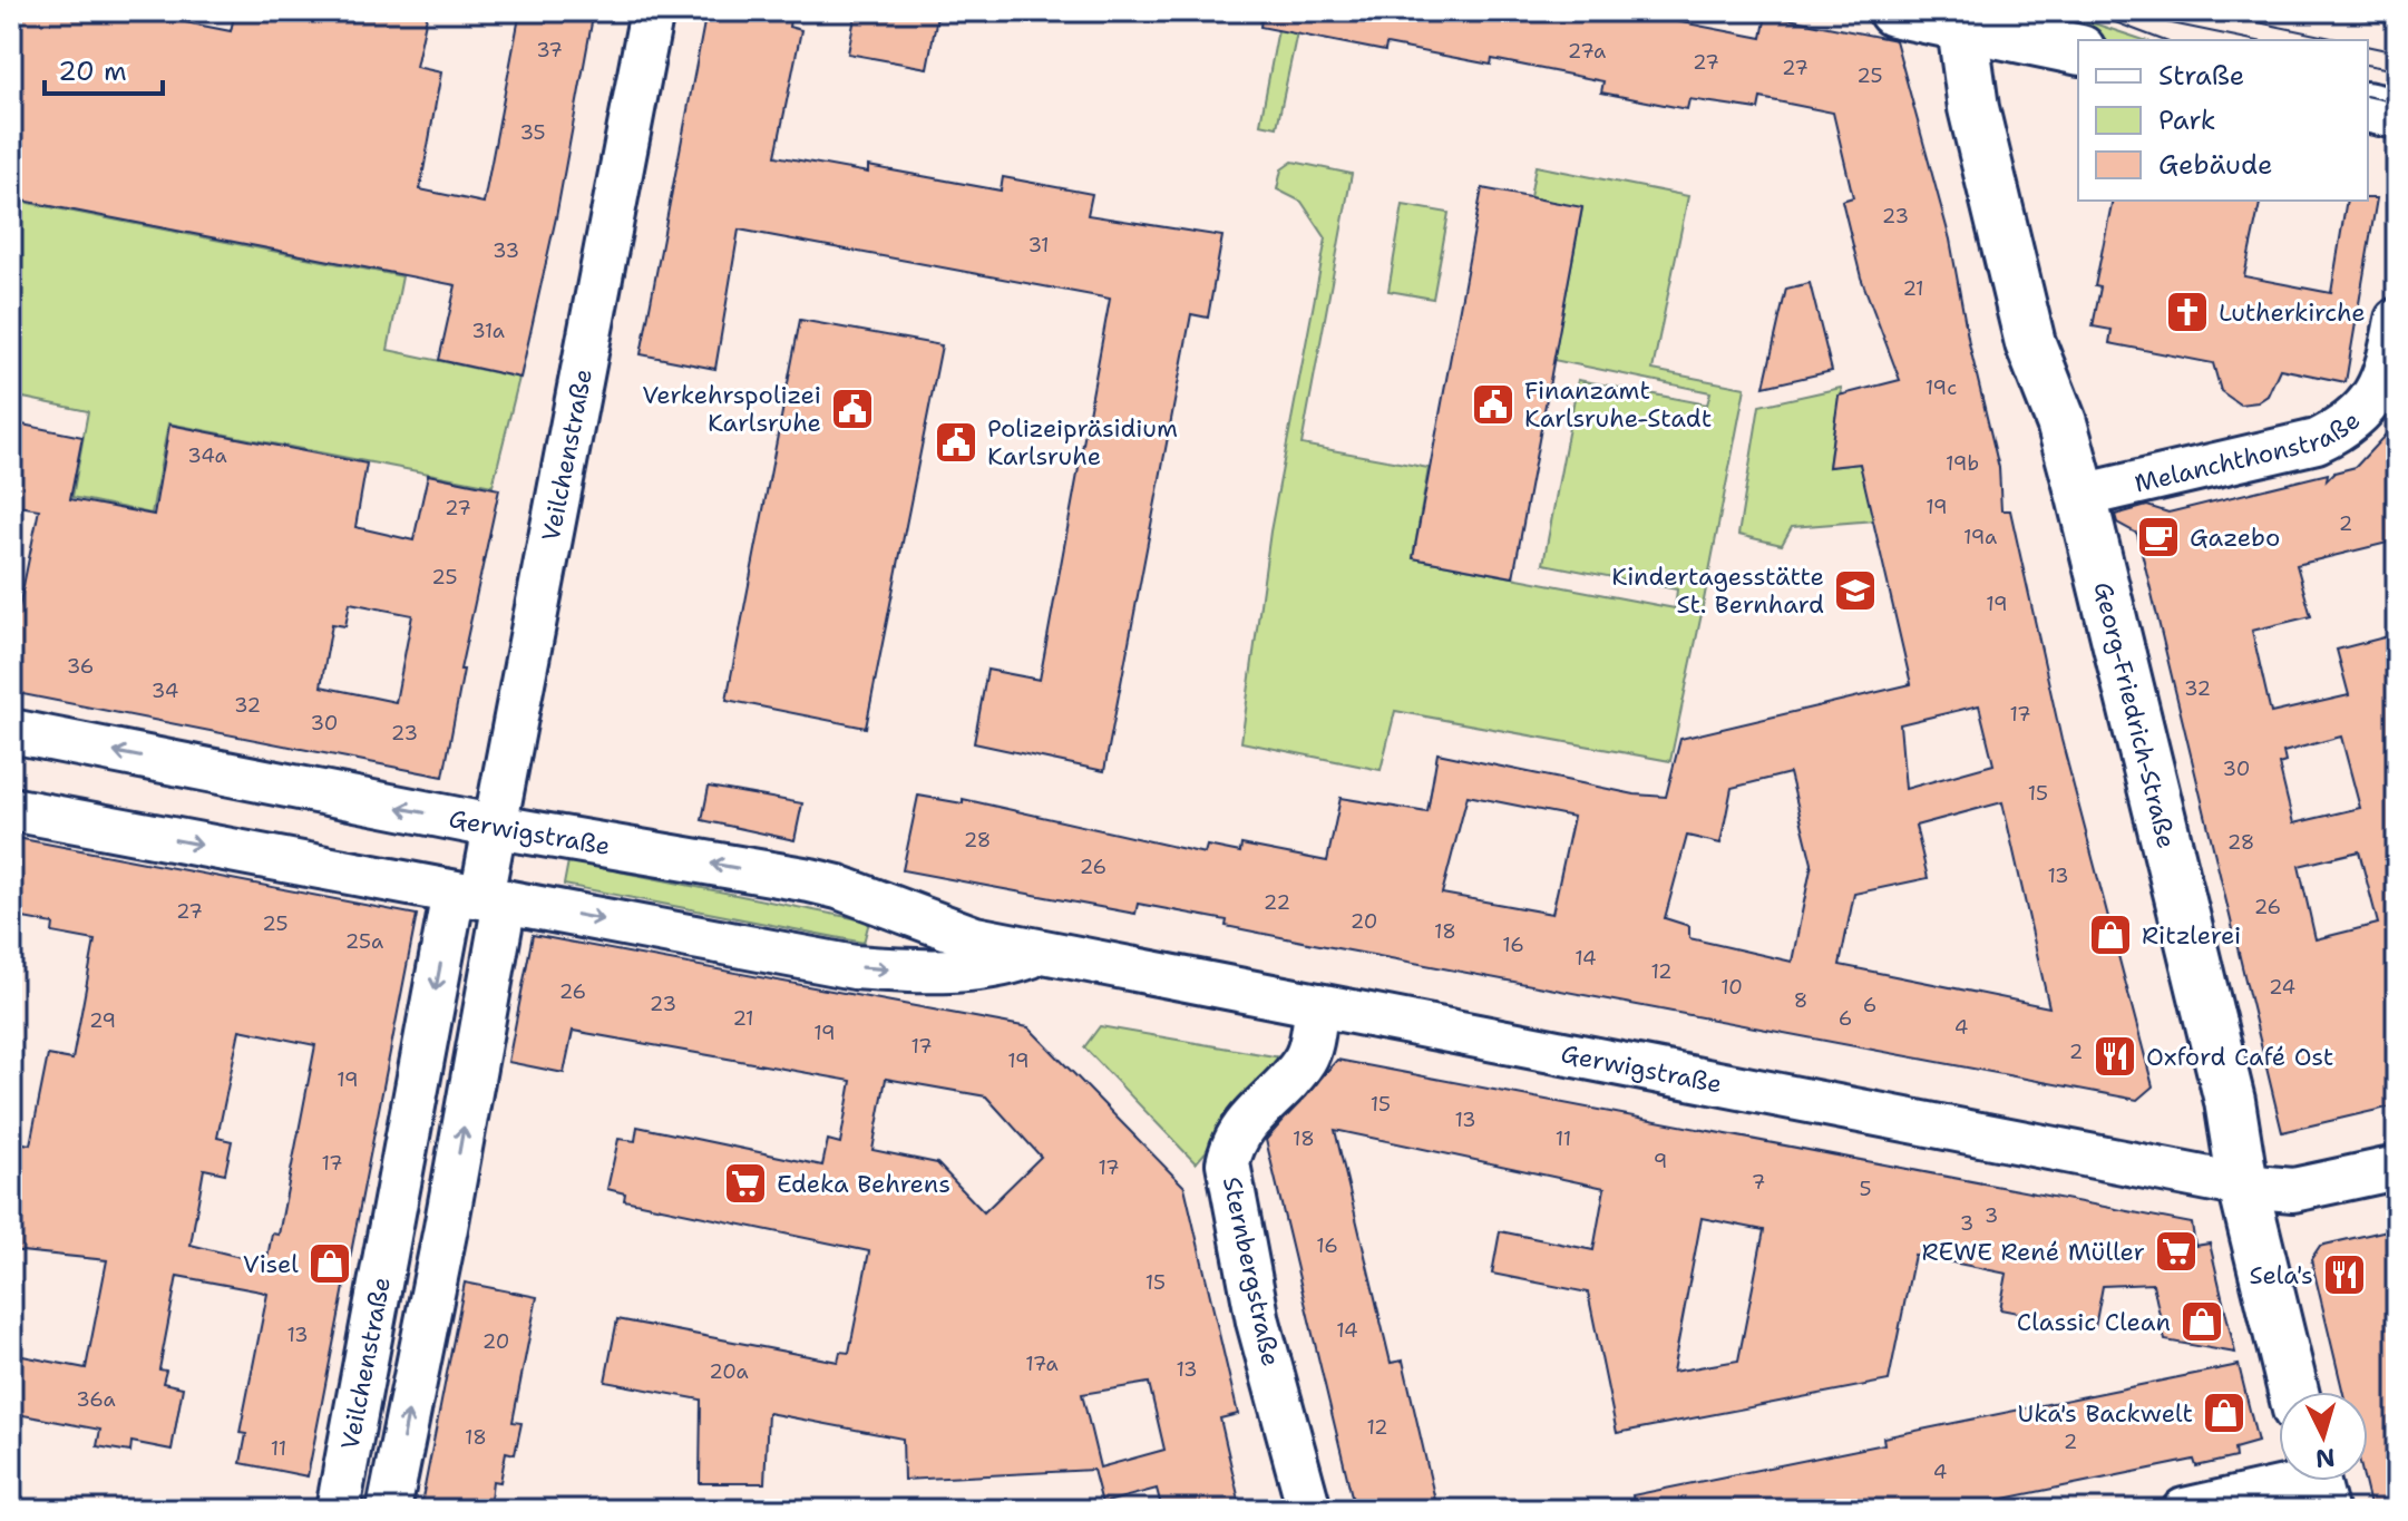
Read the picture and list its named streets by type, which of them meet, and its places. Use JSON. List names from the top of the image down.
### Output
{
  "streets": {
    "street": [
      "Melanchthonstraße",
      "Veilchenstraße",
      "Georg-Friedrich-Straße",
      "Gerwigstraße",
      "Sternbergstraße"
    ]
  },
  "crossings": [
    ["Melanchthonstraße", "Georg-Friedrich-Straße"],
    ["Veilchenstraße", "Gerwigstraße"],
    ["Georg-Friedrich-Straße", "Gerwigstraße"],
    ["Gerwigstraße", "Sternbergstraße"]
  ],
  "places": {
    "church": ["Lutherkirche"],
    "public building": ["Finanzamt Karlsruhe-Stadt", "Verkehrspolizei Karlsruhe", "Polizeipräsidium Karlsruhe"],
    "cafe": ["Gazebo"],
    "school or university": ["Kindertagesstätte St. Bernhard"],
    "shop": [
      "Ritzlerei",
      "Visel",
      "Classic Clean",
      "Uka's Backwelt"
    ],
    "restaurant": ["Oxford Café Ost", "Sela's"],
    "supermarket": ["Edeka Behrens", "REWE René Müller"]
  },
  "house_numbers": [
    "37",
    "27a",
    "27",
    "27",
    "25",
    "35",
    "23",
    "31",
    "33",
    "21",
    "31a",
    "19c",
    "34a",
    "19b",
    "19",
    "27",
    "2",
    "19a",
    "25",
    "19",
    "36",
    "32",
    "34",
    "32",
    "17",
    "30",
    "23",
    "30",
    "15",
    "28",
    "28",
    "26",
    "13",
    "22",
    "26",
    "27",
    "20",
    "25",
    "18",
    "25a",
    "16",
    "14",
    "12",
    "10",
    "24",
    "26",
    "8",
    "23",
    "6",
    "21",
    "6",
    "29",
    "4",
    "19",
    "17",
    "2",
    "19",
    "19",
    "15",
    "13",
    "18",
    "11",
    "9",
    "17",
    "17",
    "7",
    "5",
    "3",
    "3",
    "16",
    "15",
    "14",
    "13",
    "20",
    "17a",
    "13",
    "20a",
    "36a",
    "12",
    "18",
    "2",
    "11",
    "4"
  ],
  "legend": ["Straße", "Park", "Gebäude"],
  "scale_bar": "20 m",
  "north": "bottom"
}
